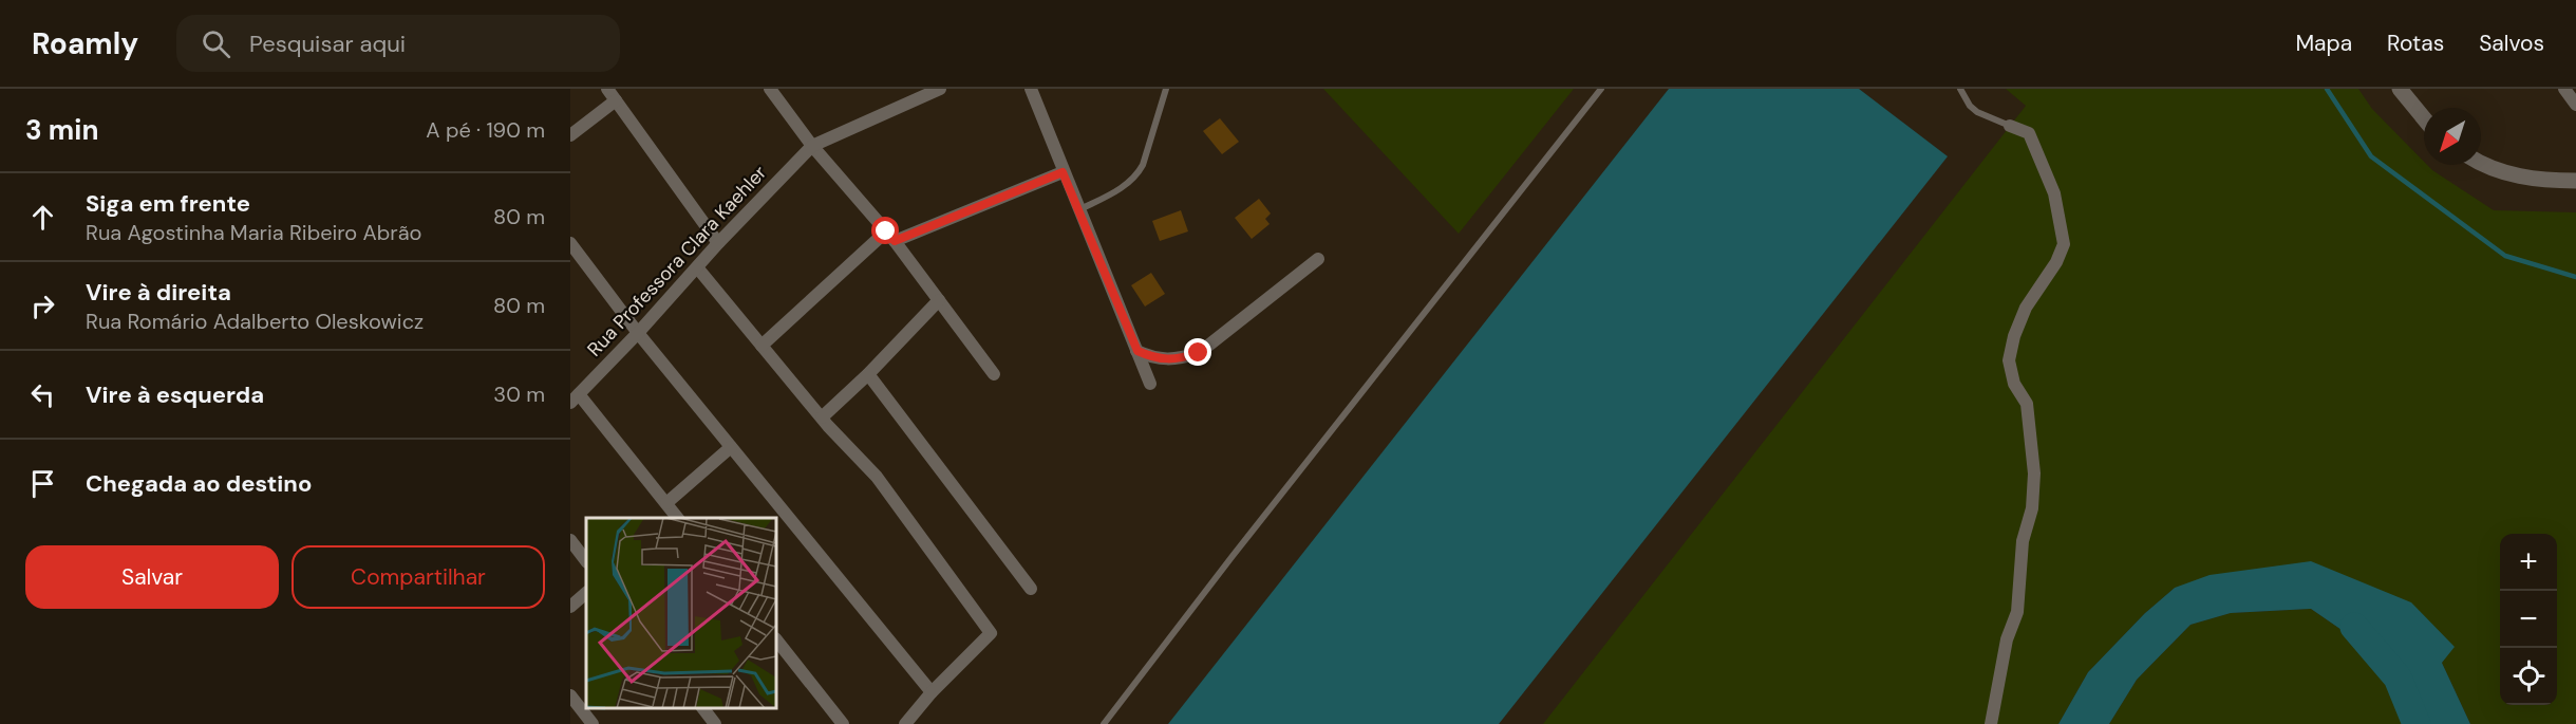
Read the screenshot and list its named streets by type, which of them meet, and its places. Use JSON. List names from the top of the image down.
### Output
{
  "streets": {
    "street": ["Rua Professora Clara Kaehler"]
  },
  "north": "bottom left",
  "page": {
    "header": "Roamly",
    "search": "Pesquisar aqui",
    "nav": ["Mapa", "Rotas", "Salvos"],
    "heading": ["3 min", "A pé · 190 m"],
    "list": [
      ["Siga em frente", "Rua Agostinha Maria Ribeiro Abrão", "80 m"],
      ["Vire à direita", "Rua Romário Adalberto Oleskowicz", "80 m"],
      ["Vire à esquerda", "30 m"],
      "Chegada ao destino"
    ],
    "buttons": ["Salvar", "Compartilhar"],
    "map_buttons": ["+", "−"]
  }
}
